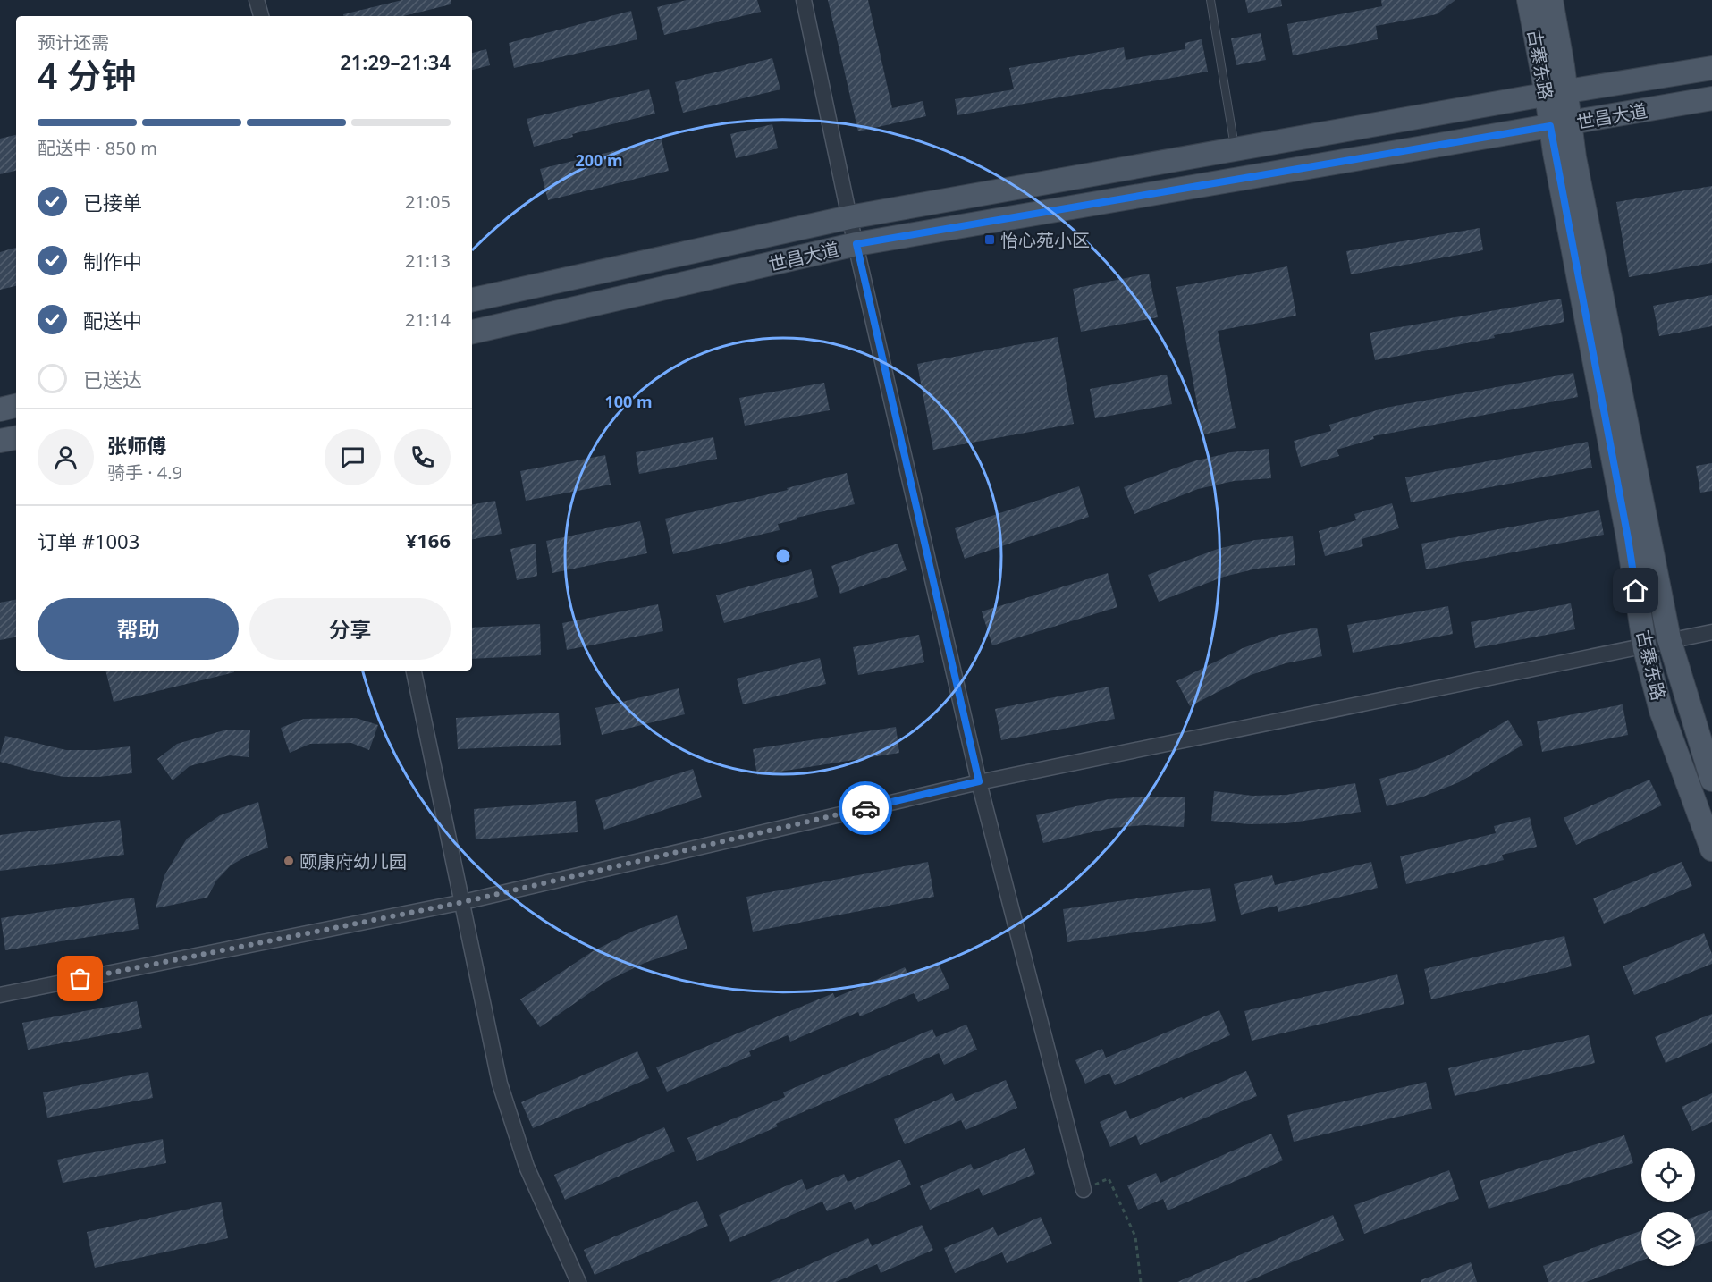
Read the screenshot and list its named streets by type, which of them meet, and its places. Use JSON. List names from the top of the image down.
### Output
{
  "streets": {
    "main road": ["古寨东路", "世昌大道"]
  },
  "crossings": [
    ["古寨东路", "世昌大道"]
  ],
  "places": {
    "transit": ["怡心苑小区"],
    "other": ["颐康府幼儿园"]
  },
  "page": {
    "heading": ["4 分钟", "预计还需", "21:29–21:34"],
    "panel": [
      "张师傅",
      "骑手 · 4.9",
      "订单 #1003",
      "¥166"
    ],
    "bar": "配送中 · 850 m",
    "list": [
      ["已接单", "21:05"],
      ["制作中", "21:13"],
      ["配送中", "21:14"],
      "已送达"
    ],
    "buttons": ["帮助", "分享"]
  },
  "rings": ["200 m", "100 m"]
}
